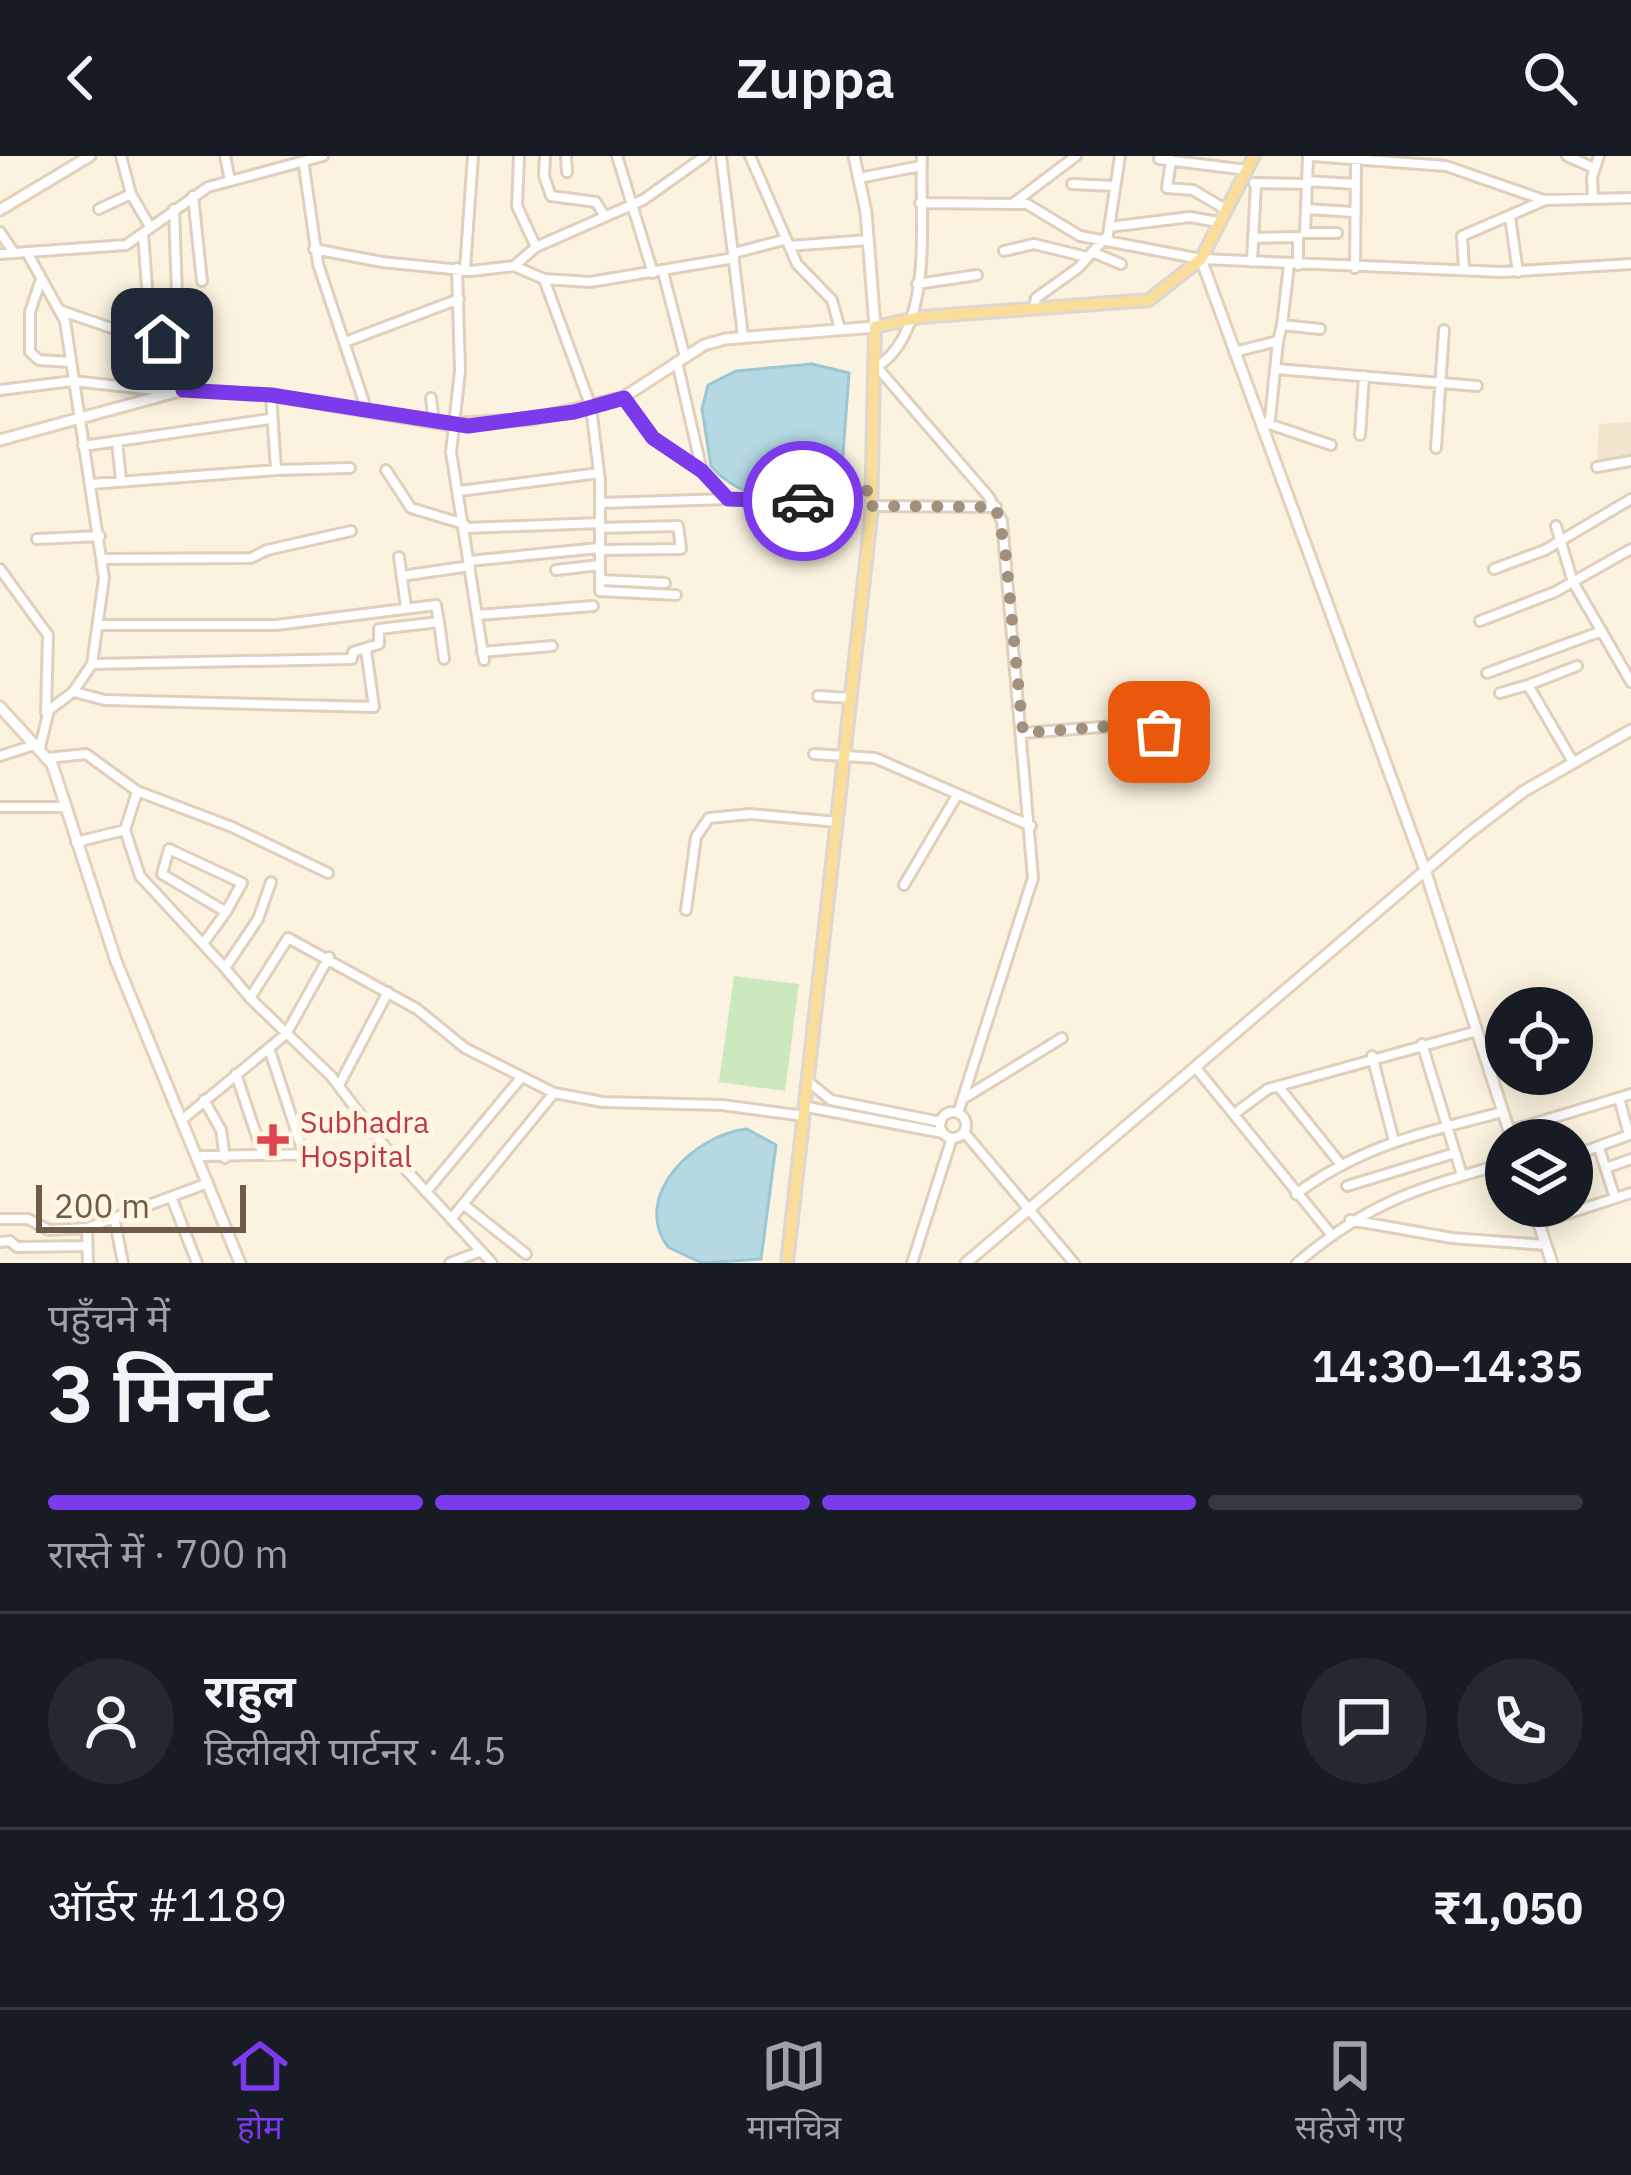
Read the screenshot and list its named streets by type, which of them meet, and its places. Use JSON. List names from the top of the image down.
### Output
{
  "places": {
    "health": ["Subhadra Hospital"]
  },
  "scale_bar": "200 m",
  "page": {
    "header": "Zuppa",
    "scale": "200 m",
    "heading": ["3 मिनट", "पहुँचने में", "14:30–14:35"],
    "panel": [
      "राहुल",
      "डिलीवरी पार्टनर · 4.5",
      "ऑर्डर #1189",
      "₹1,050"
    ],
    "bar": "रास्ते में · 700 m",
    "tabs": ["होम", "मानचित्र", "सहेजे गए"]
  }
}
